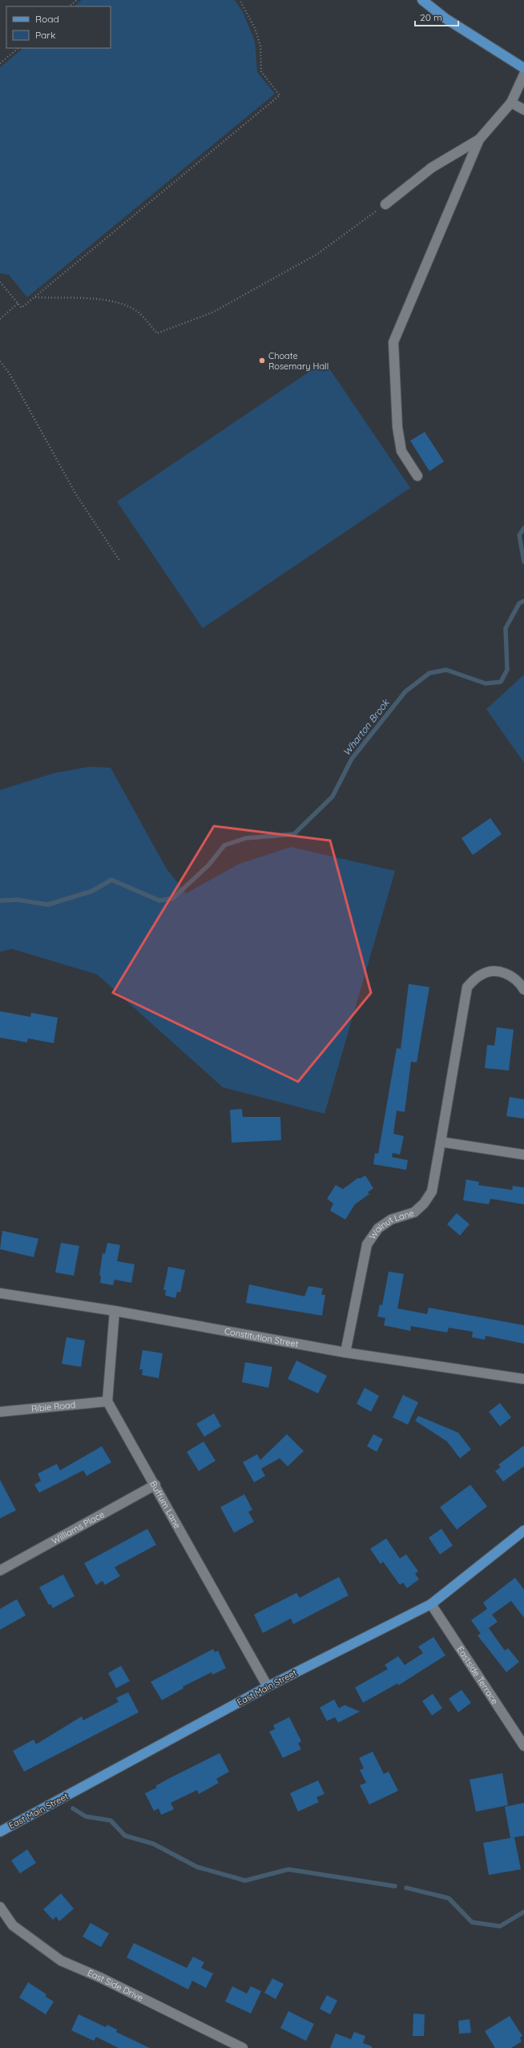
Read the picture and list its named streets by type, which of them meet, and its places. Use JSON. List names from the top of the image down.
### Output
{
  "streets": {
    "main road": ["East Main Street"],
    "street": [
      "Walnut Lane",
      "Constitution Street",
      "Ribie Road",
      "Buffum Lane",
      "Williams Place",
      "Eastside Terrace",
      "East Side Drive"
    ]
  },
  "crossings": [
    ["Walnut Lane", "Constitution Street"],
    ["Ribie Road", "Buffum Lane"],
    ["Buffum Lane", "Williams Place"],
    ["Buffum Lane", "East Main Street"],
    ["Eastside Terrace", "East Main Street"]
  ],
  "water": ["Wharton Brook"],
  "places": ["Choate Rosemary Hall"],
  "legend": ["Road", "Park"],
  "scale_bar": "20 m"
}
